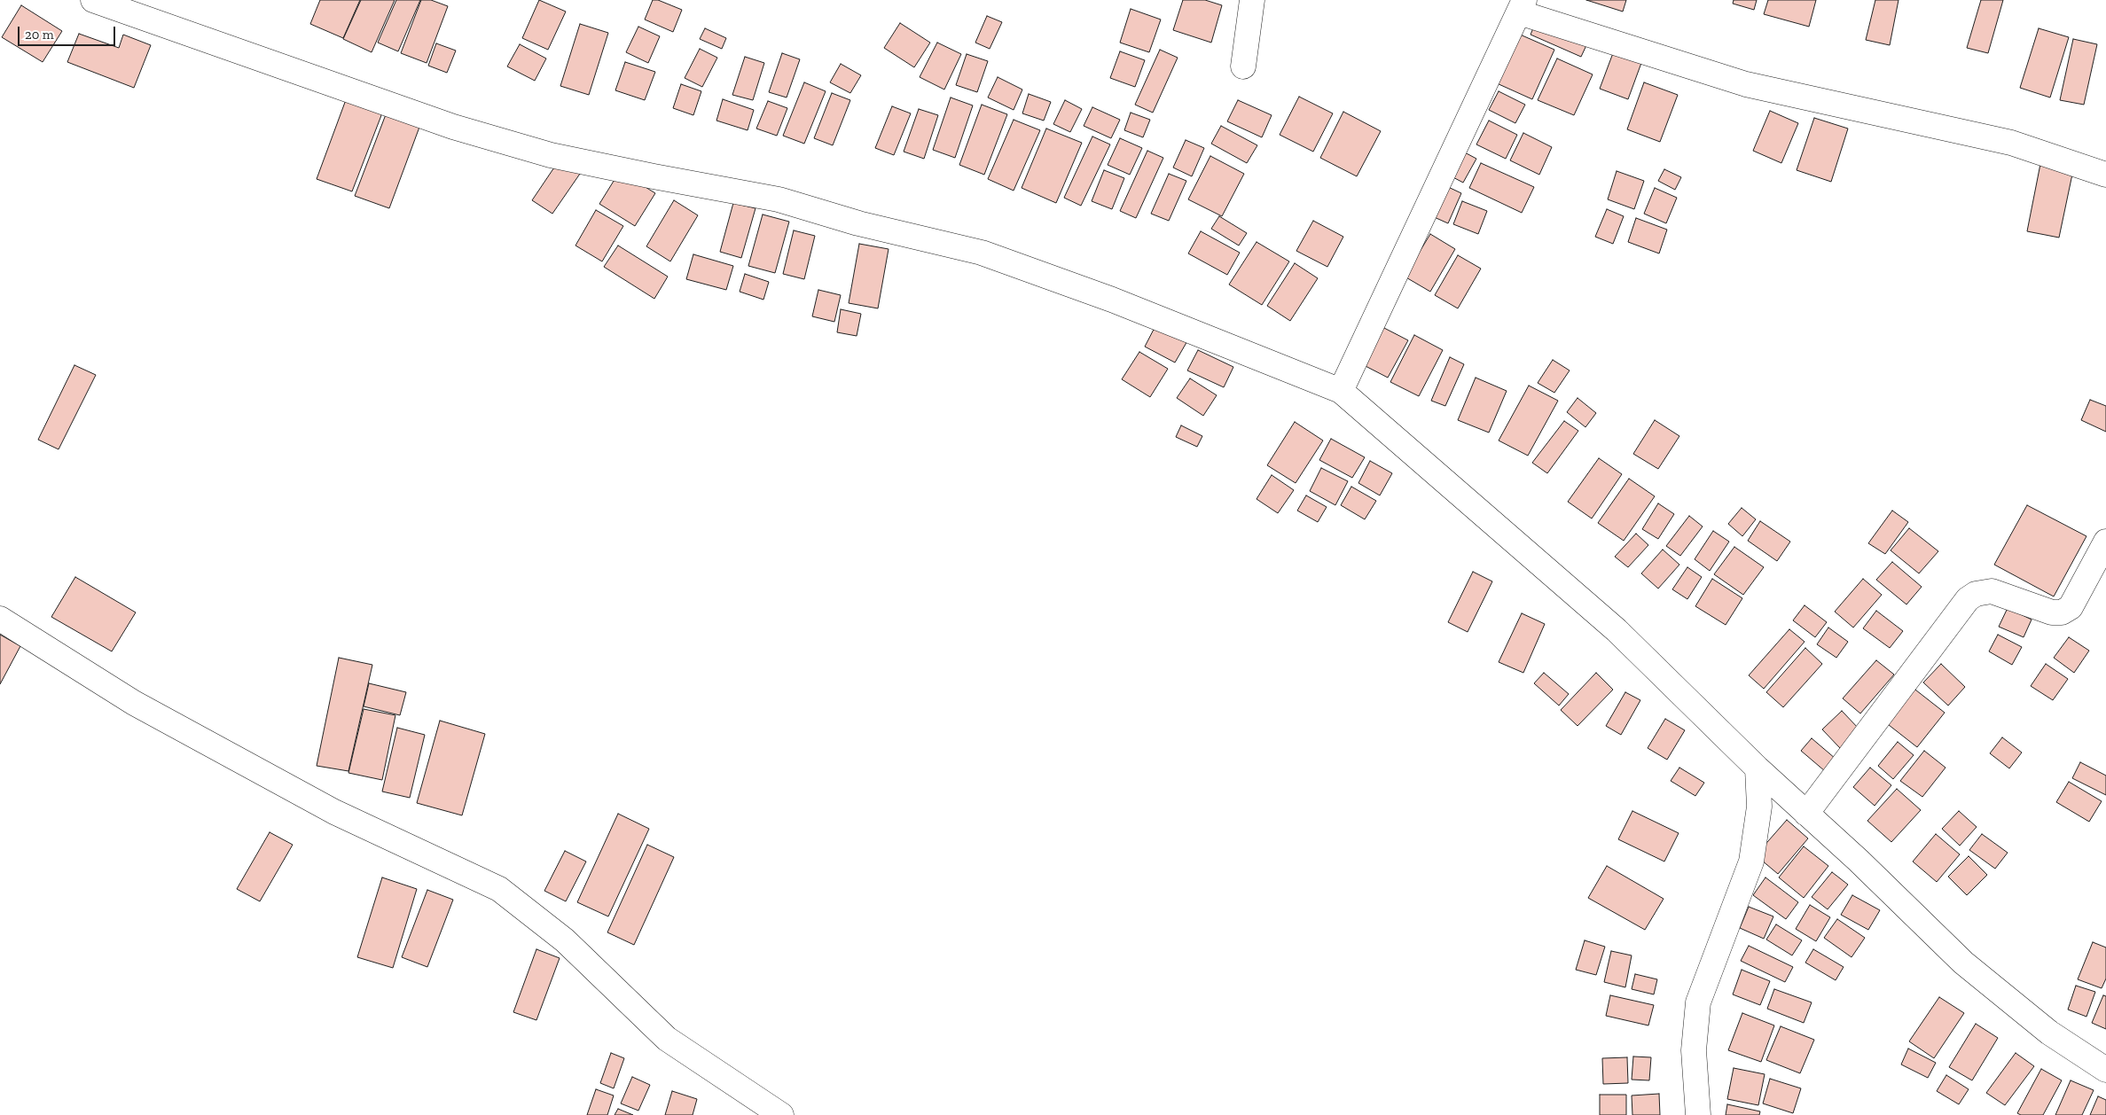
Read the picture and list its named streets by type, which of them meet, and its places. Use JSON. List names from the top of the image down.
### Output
{
  "scale_bar": "20 m"
}
